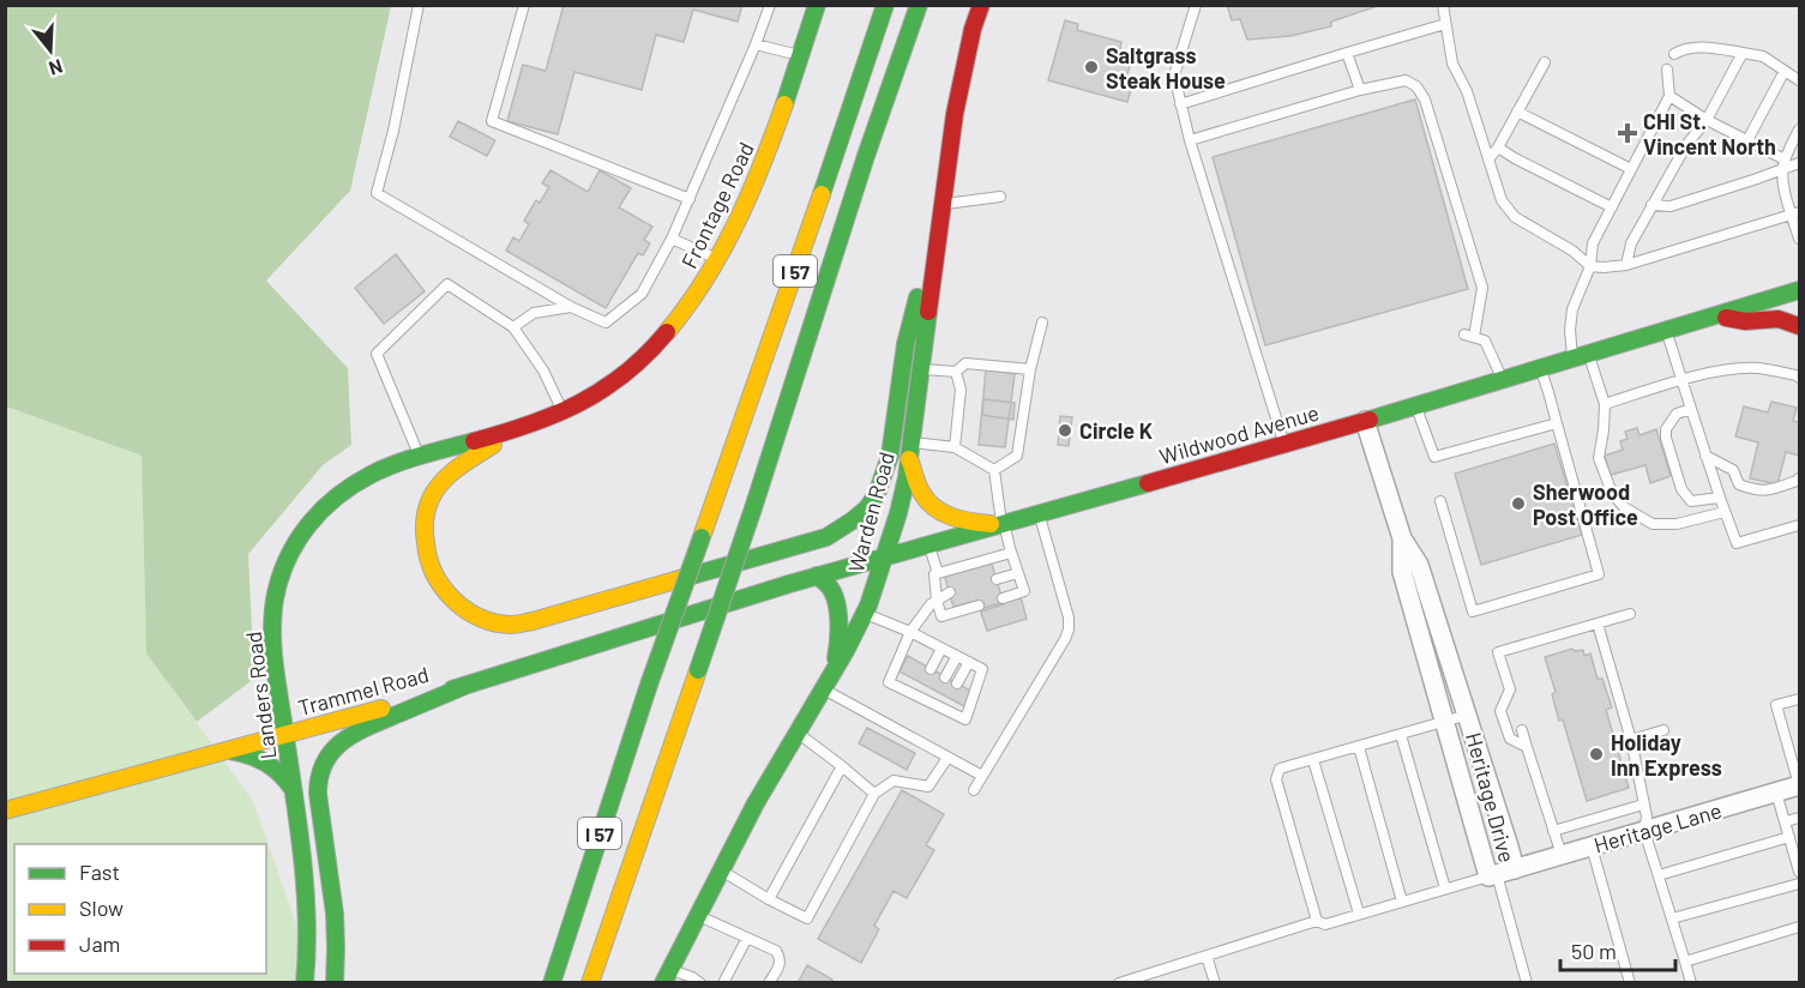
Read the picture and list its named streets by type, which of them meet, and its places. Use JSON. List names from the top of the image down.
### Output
{
  "streets": {
    "main road": [
      "Frontage Road",
      "I 57",
      "Wildwood Avenue",
      "Warden Road",
      "Trammel Road",
      "Landers Road"
    ],
    "street": ["Heritage Drive", "Heritage Lane"]
  },
  "crossings": [
    ["Frontage Road", "Landers Road"],
    ["Wildwood Avenue", "Warden Road"],
    ["Wildwood Avenue", "Trammel Road"],
    ["Wildwood Avenue", "Heritage Drive"],
    ["Trammel Road", "Landers Road"],
    ["Heritage Drive", "Heritage Lane"]
  ],
  "places": {
    "other": [
      "Saltgrass Steak House",
      "Circle K",
      "Sherwood Post Office",
      "Holiday Inn Express"
    ],
    "health": ["CHI St. Vincent North"]
  },
  "legend": ["Fast", "Slow", "Jam"],
  "scale_bar": "50 m",
  "north": "bottom"
}
